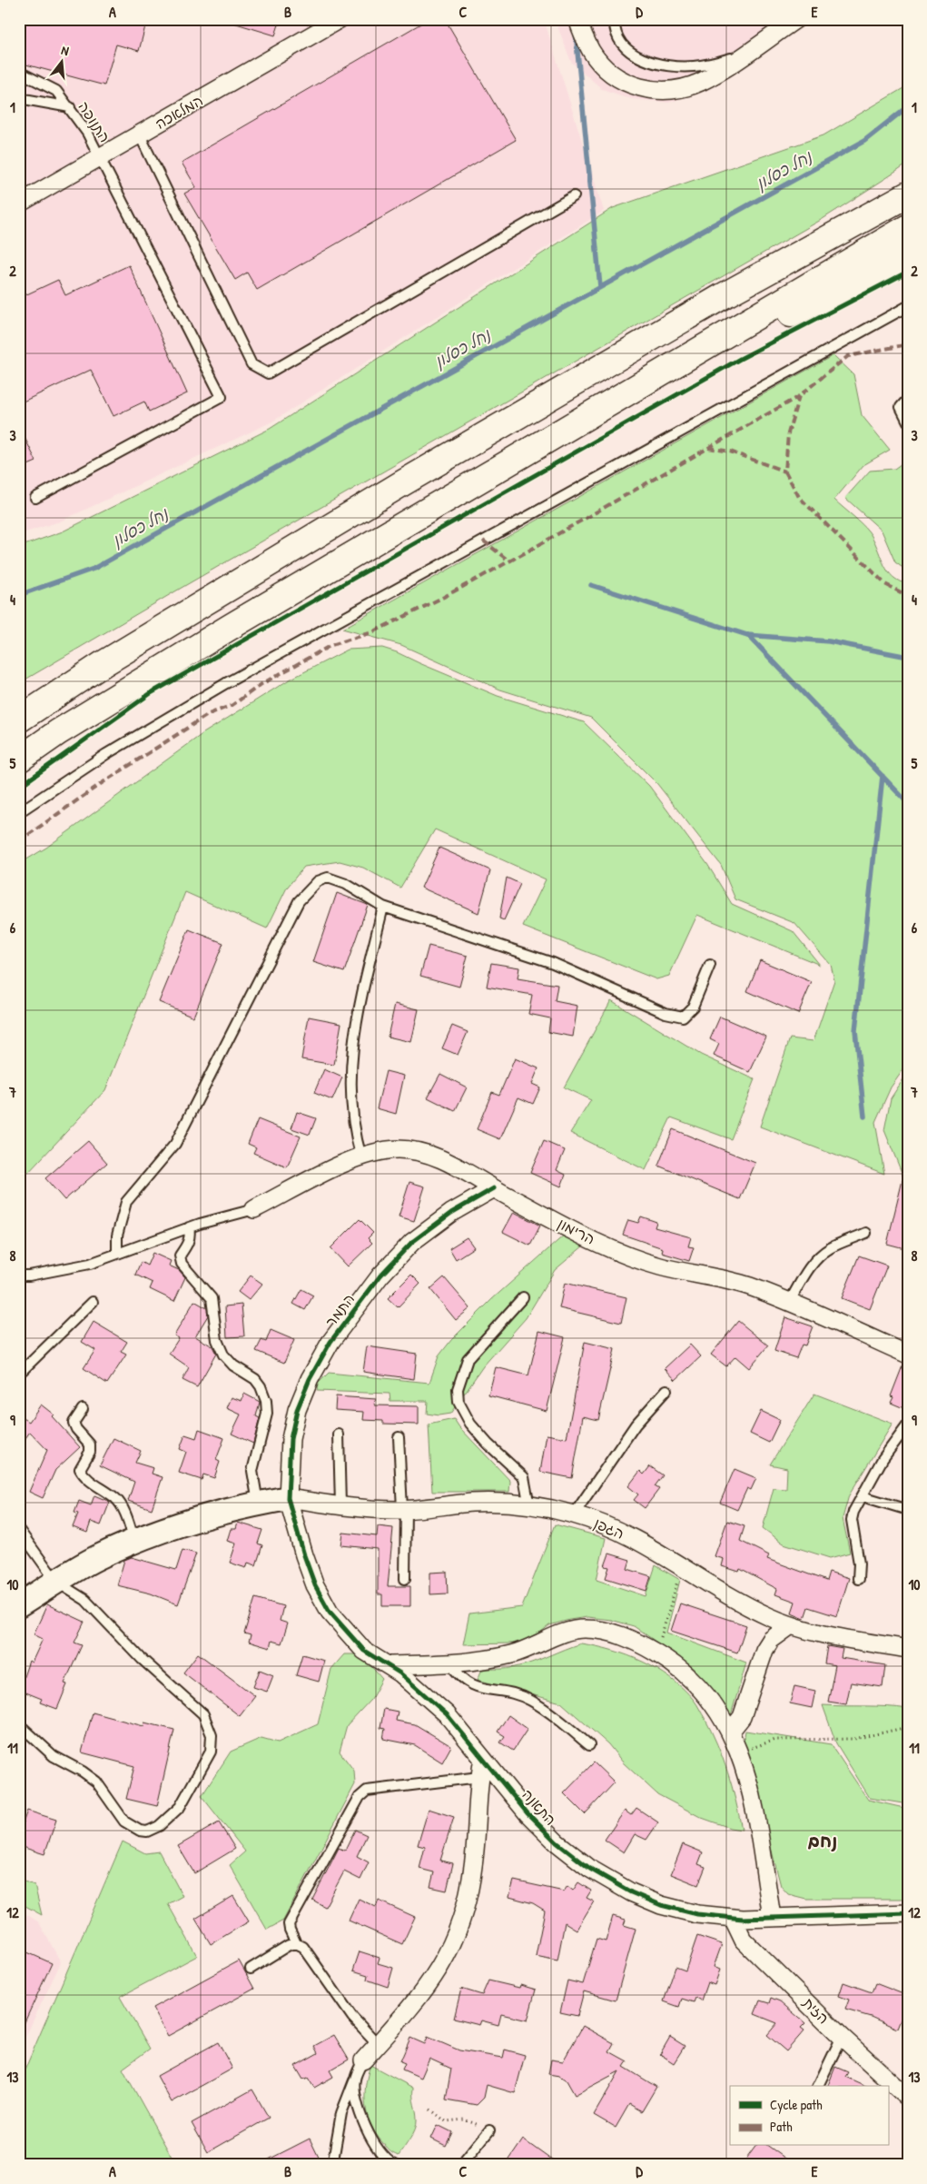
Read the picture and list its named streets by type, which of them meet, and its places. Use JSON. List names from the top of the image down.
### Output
{
  "streets": {
    "street": [
      "המלאכה",
      "הרימון",
      "התמר",
      "הגפן",
      "התאנה",
      "הזית"
    ],
    "lane": ["התנופה"]
  },
  "crossings": [
    ["המלאכה", "התנופה"],
    ["הרימון", "התמר"],
    ["התמר", "הגפן"],
    ["התמר", "התאנה"],
    ["הגפן", "התאנה"],
    ["התאנה", "הזית"]
  ],
  "districts": ["נחם"],
  "water": ["נחל כסלון"],
  "legend": ["Cycle path", "Path"],
  "north": "top",
  "grid": {
    "columns": [
      "A",
      "B",
      "C",
      "D",
      "E"
    ],
    "rows": [
      "1",
      "2",
      "3",
      "4",
      "5",
      "6",
      "7",
      "8",
      "9",
      "10",
      "11",
      "12",
      "13"
    ]
  }
}
